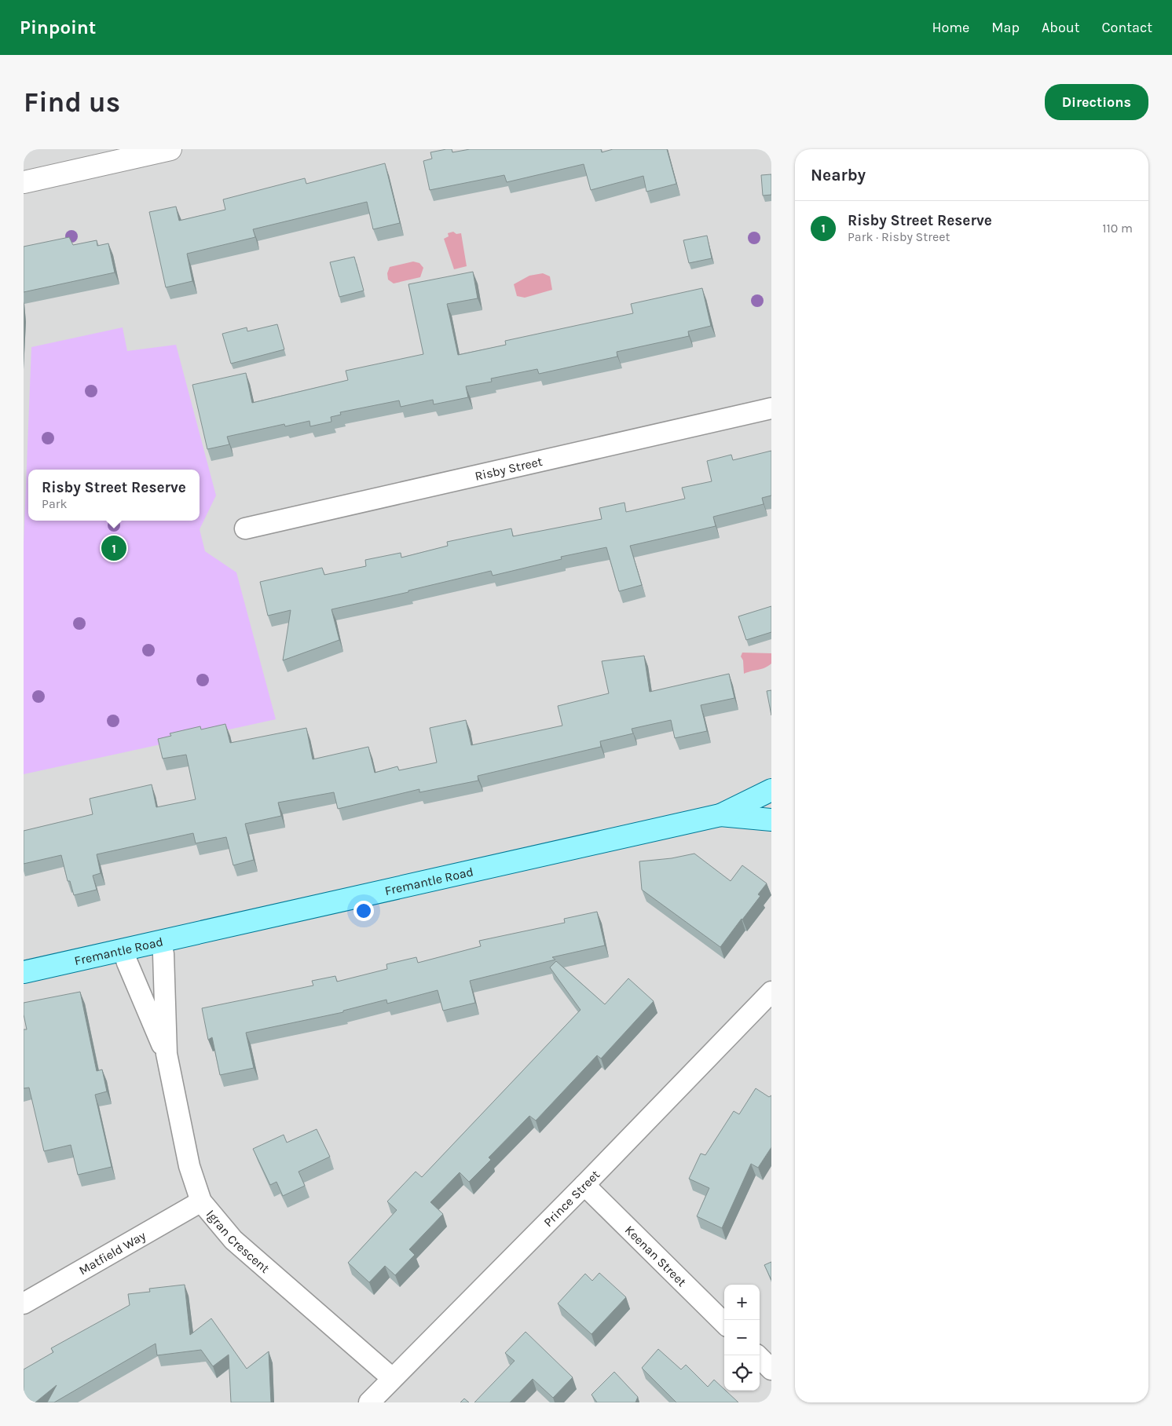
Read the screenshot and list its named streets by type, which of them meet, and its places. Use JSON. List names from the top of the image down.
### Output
{
  "streets": {
    "main road": ["Fremantle Road"],
    "street": [
      "Risby Street",
      "Prince Street",
      "Igran Crescent",
      "Matfield Way",
      "Keenan Street"
    ]
  },
  "crossings": [
    ["Fremantle Road", "Igran Crescent"],
    ["Prince Street", "Igran Crescent"],
    ["Prince Street", "Keenan Street"],
    ["Igran Crescent", "Matfield Way"]
  ],
  "page": {
    "header": "Pinpoint",
    "nav": [
      "Home",
      "Map",
      "About",
      "Contact"
    ],
    "buttons": "Directions",
    "title": "Find us",
    "heading": "Nearby",
    "list": [
      {
        "mark": "1",
        "name": "Risby Street Reserve",
        "note": "Park · Risby Street",
        "value": "110 m"
      }
    ],
    "popup": ["Risby Street Reserve", "Park"],
    "pins": "1",
    "map_buttons": ["+", "−"]
  }
}
